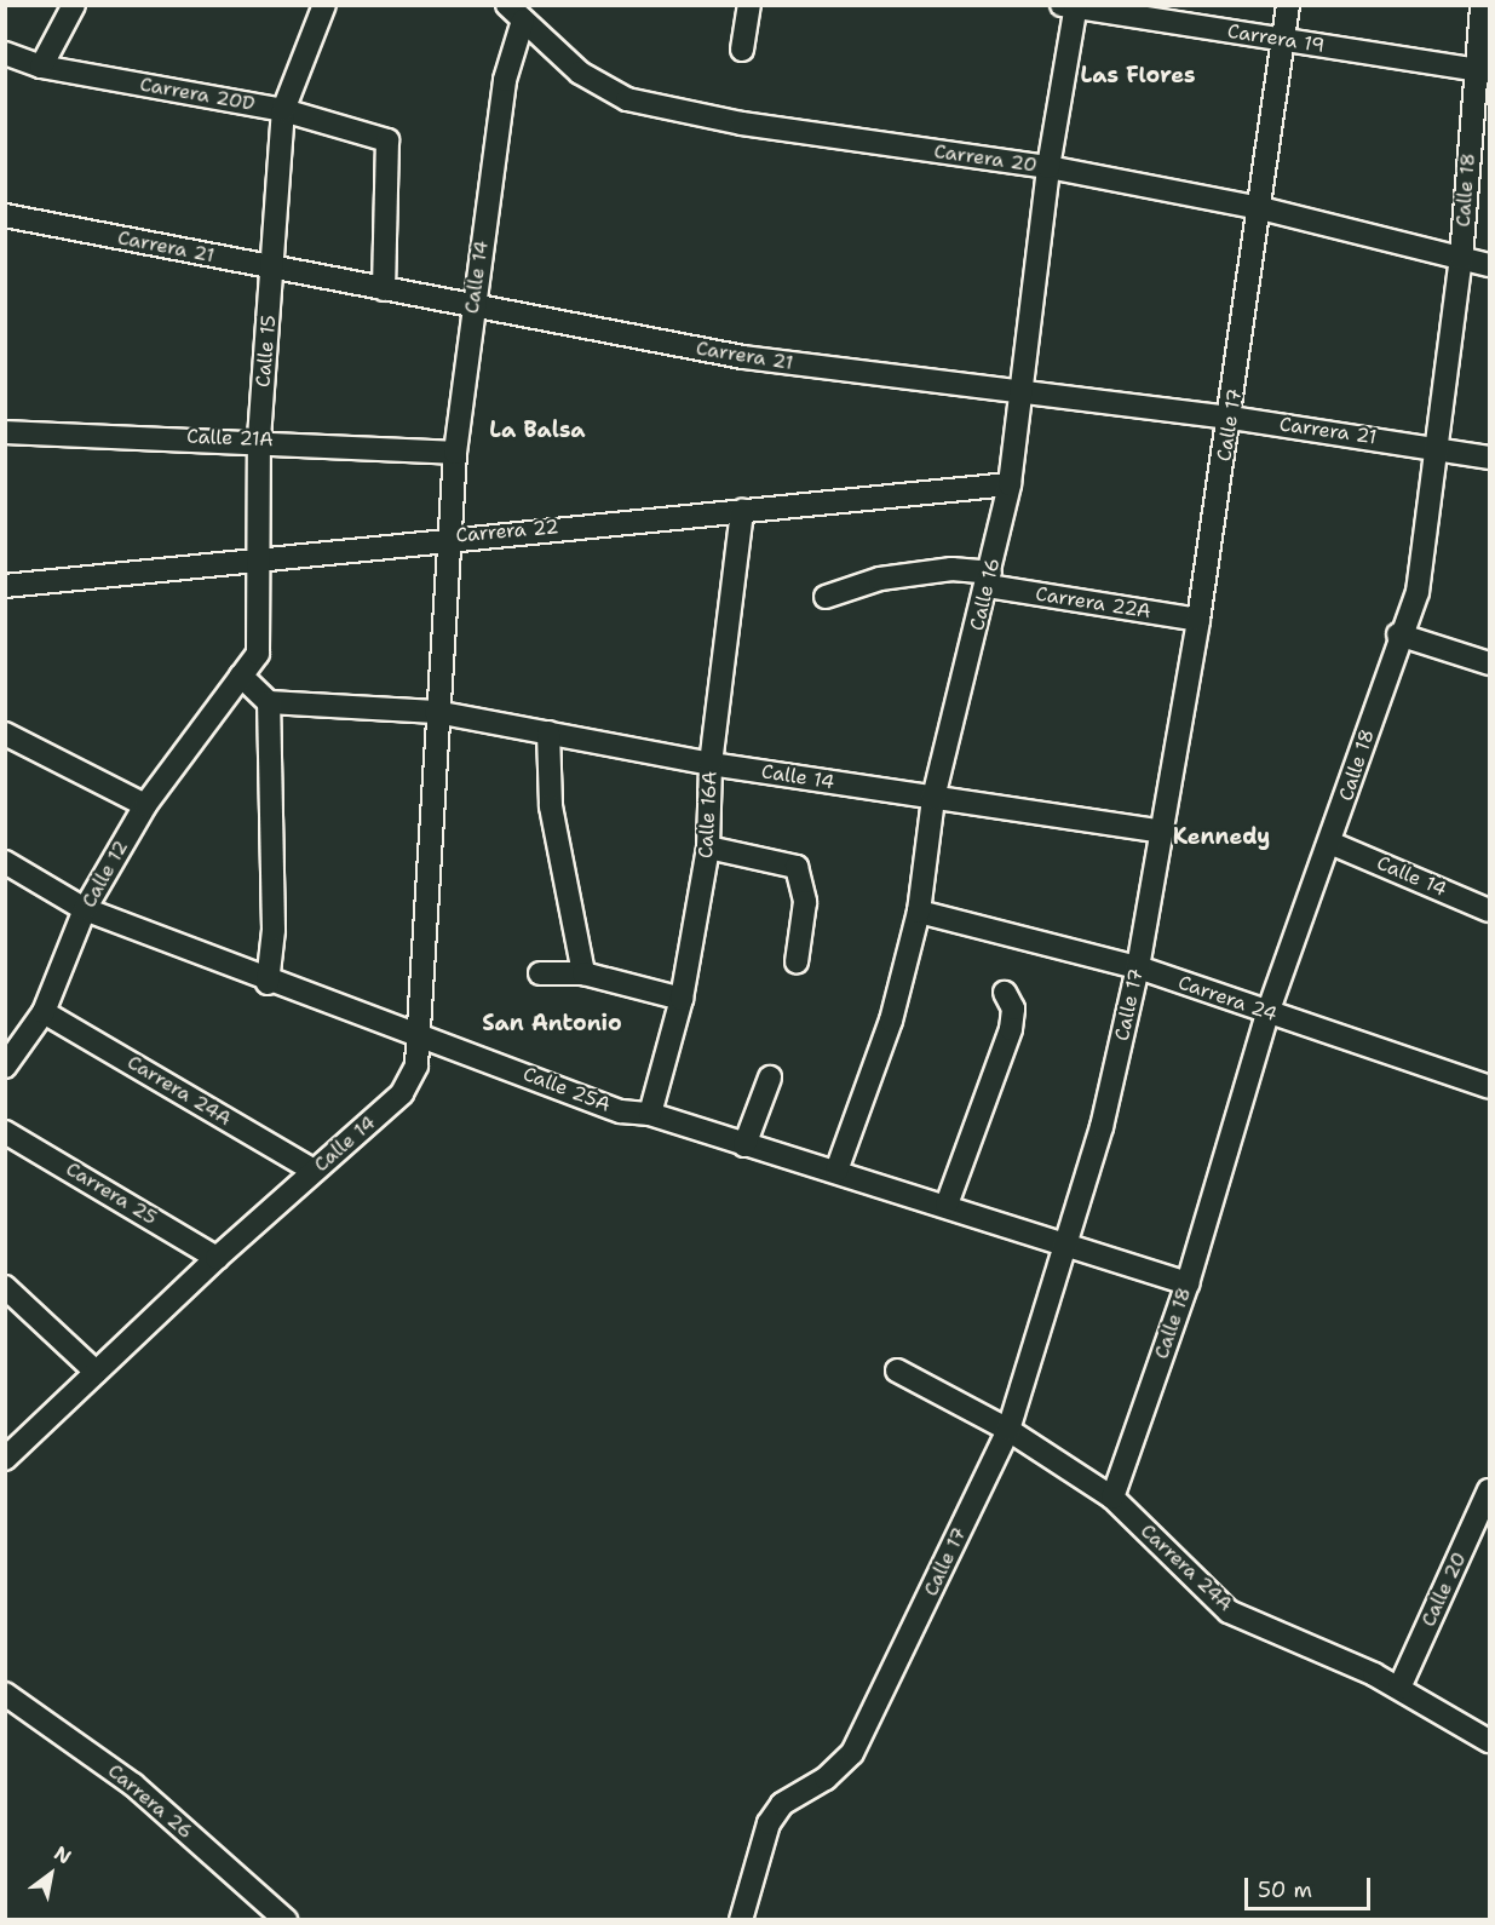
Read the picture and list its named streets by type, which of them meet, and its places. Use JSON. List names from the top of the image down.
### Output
{
  "streets": {
    "street": [
      "Carrera 19",
      "Carrera 20D",
      "Carrera 20",
      "Calle 18",
      "Carrera 21",
      "Calle 14",
      "Calle 15",
      "Calle 17",
      "Calle 21A",
      "Carrera 22",
      "Calle 16",
      "Carrera 22A",
      "Calle 16A",
      "Calle 12",
      "Carrera 24",
      "Calle 25A",
      "Carrera 24A",
      "Carrera 25",
      "Calle 20",
      "Carrera 26"
    ]
  },
  "crossings": [
    ["Carrera 19", "Calle 18"],
    ["Carrera 19", "Calle 17"],
    ["Carrera 19", "Calle 16"],
    ["Carrera 20D", "Carrera 21"],
    ["Carrera 20D", "Calle 15"],
    ["Carrera 20", "Calle 18"],
    ["Carrera 20", "Calle 14"],
    ["Carrera 20", "Calle 17"],
    ["Carrera 20", "Calle 16"],
    ["Calle 18", "Carrera 21"],
    ["Calle 18", "Calle 14"],
    ["Calle 18", "Carrera 24"],
    ["Calle 18", "Calle 25A"],
    ["Calle 18", "Carrera 24A"],
    ["Carrera 21", "Calle 14"],
    ["Carrera 21", "Calle 15"],
    ["Carrera 21", "Calle 17"],
    ["Carrera 21", "Calle 16"],
    ["Calle 14", "Calle 17"],
    ["Calle 14", "Calle 21A"],
    ["Calle 14", "Carrera 22"],
    ["Calle 14", "Calle 16"],
    ["Calle 14", "Calle 16A"],
    ["Calle 14", "Calle 25A"],
    ["Calle 14", "Carrera 24A"],
    ["Calle 14", "Carrera 25"],
    ["Calle 15", "Calle 21A"],
    ["Calle 15", "Carrera 22"],
    ["Calle 15", "Calle 12"],
    ["Calle 17", "Carrera 22A"],
    ["Calle 17", "Carrera 24"],
    ["Calle 17", "Calle 25A"],
    ["Calle 17", "Carrera 24A"],
    ["Carrera 22", "Calle 16"],
    ["Carrera 22", "Calle 16A"],
    ["Calle 16", "Carrera 22A"],
    ["Calle 16", "Carrera 24"],
    ["Calle 16", "Calle 25A"],
    ["Calle 16A", "Calle 25A"],
    ["Calle 12", "Calle 25A"],
    ["Calle 12", "Carrera 24A"],
    ["Carrera 24A", "Calle 20"]
  ],
  "districts": [
    "Las Flores",
    "La Balsa",
    "Kennedy",
    "San Antonio"
  ],
  "scale_bar": "50 m",
  "north": "top right"
}
